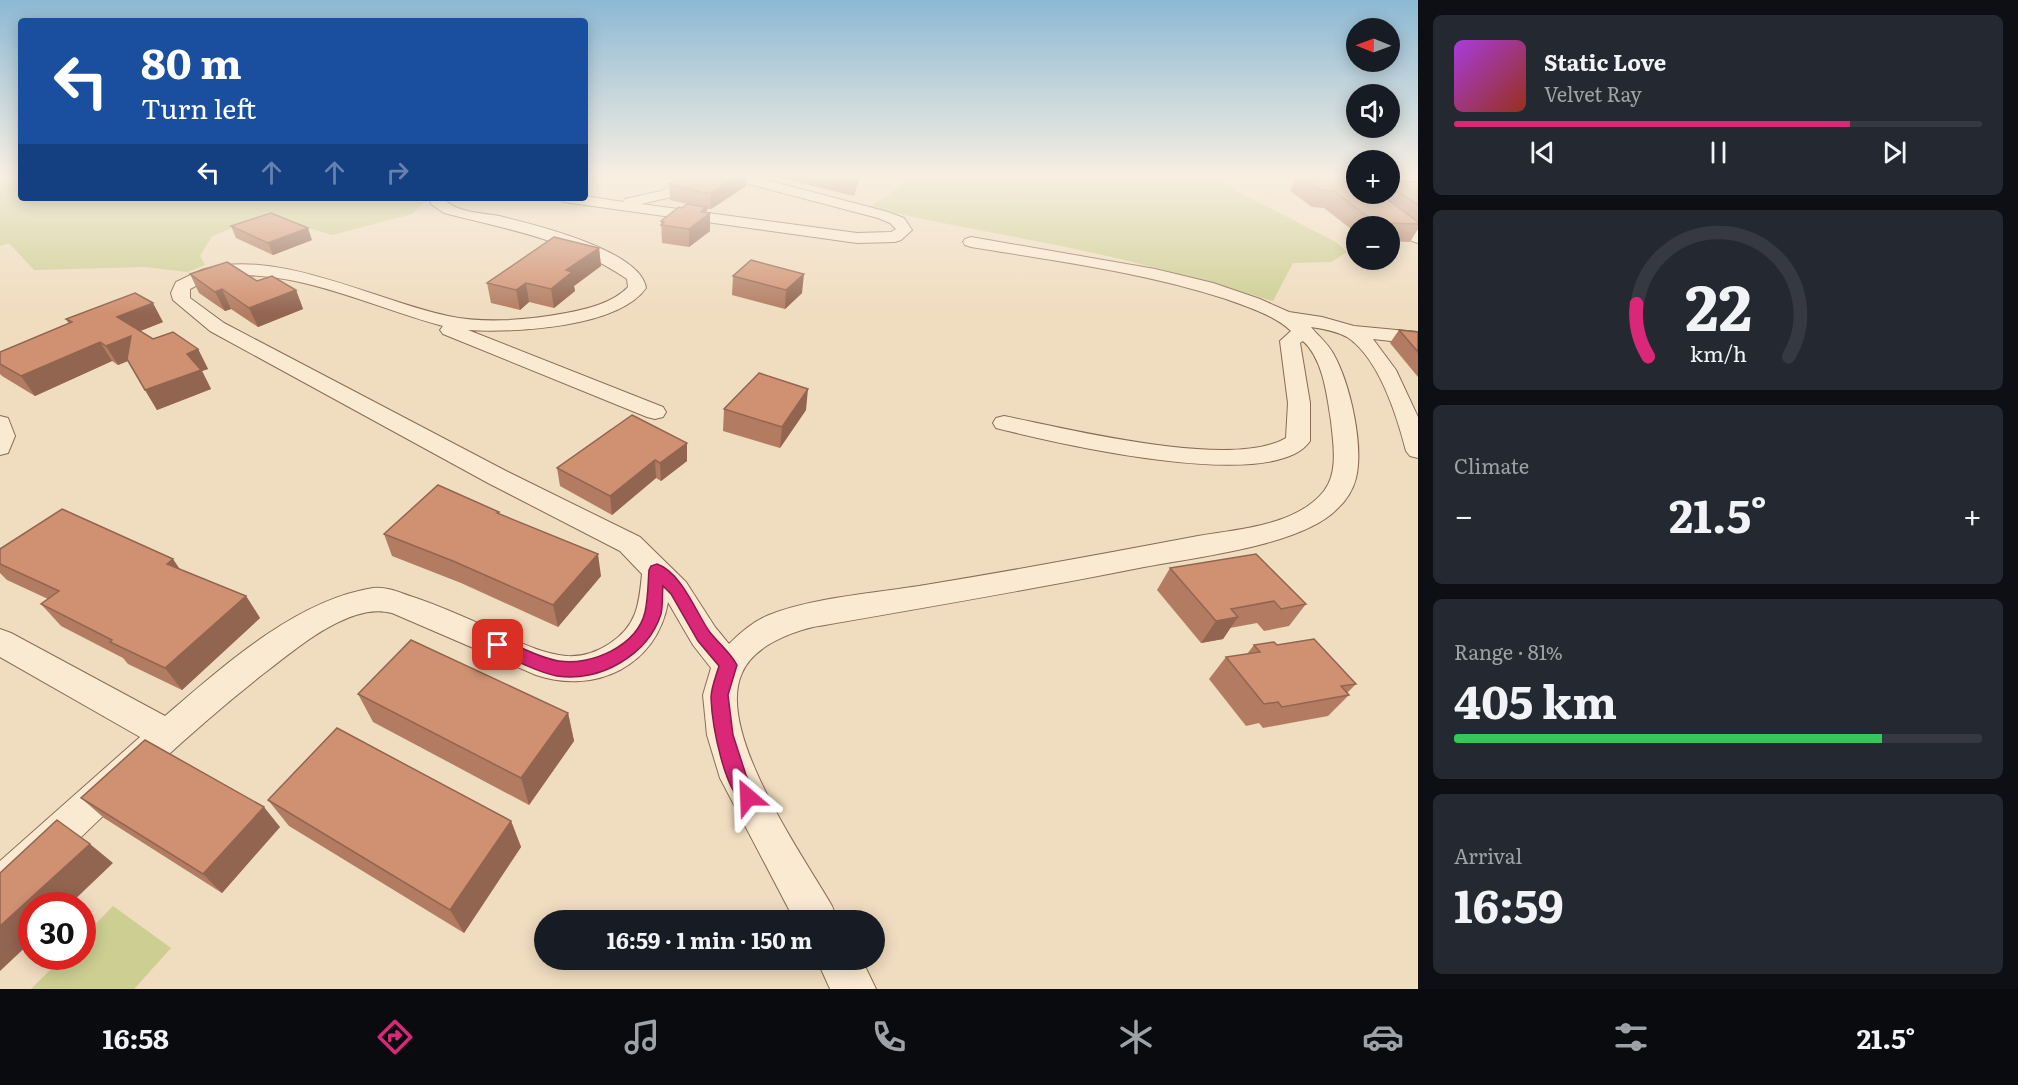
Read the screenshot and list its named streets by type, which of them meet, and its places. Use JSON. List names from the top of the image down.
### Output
{
  "north": "left",
  "page": {
    "map_buttons": ["+", "−"],
    "turn": ["80 m", "Turn left"],
    "song": ["Static Love", "Velvet Ray"],
    "tile": [
      "Climate",
      ["Range · 81%", "405 km"],
      ["Arrival", "16:59"]
    ],
    "heat": ["−", "21.5°", "+"],
    "limit": "30",
    "trip": "16:59 · 1 min · 150 m",
    "tabs": ["16:58", "21.5°"],
    "gauge": ["22", "km/h"]
  }
}
